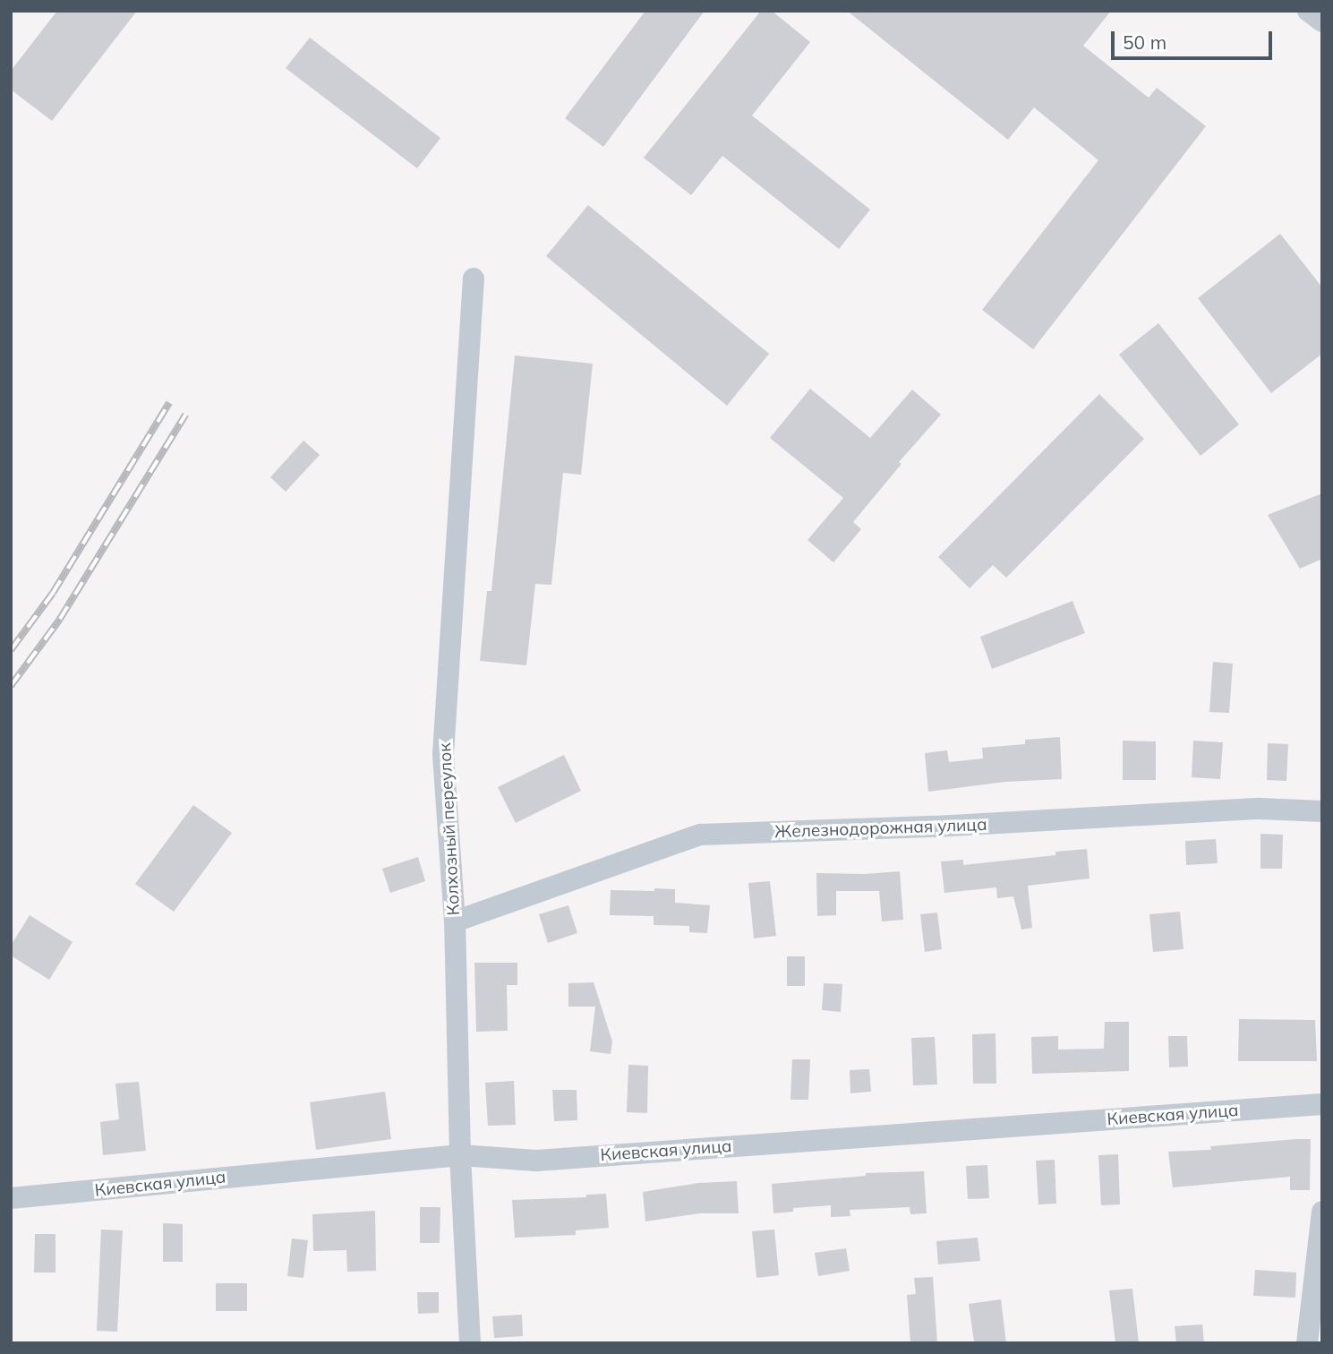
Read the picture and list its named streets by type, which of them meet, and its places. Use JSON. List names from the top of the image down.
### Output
{
  "streets": {
    "street": ["Железнодорожная улица", "Колхозный переулок", "Киевская улица"]
  },
  "crossings": [
    ["Железнодорожная улица", "Колхозный переулок"],
    ["Колхозный переулок", "Киевская улица"]
  ],
  "scale_bar": "50 m"
}
